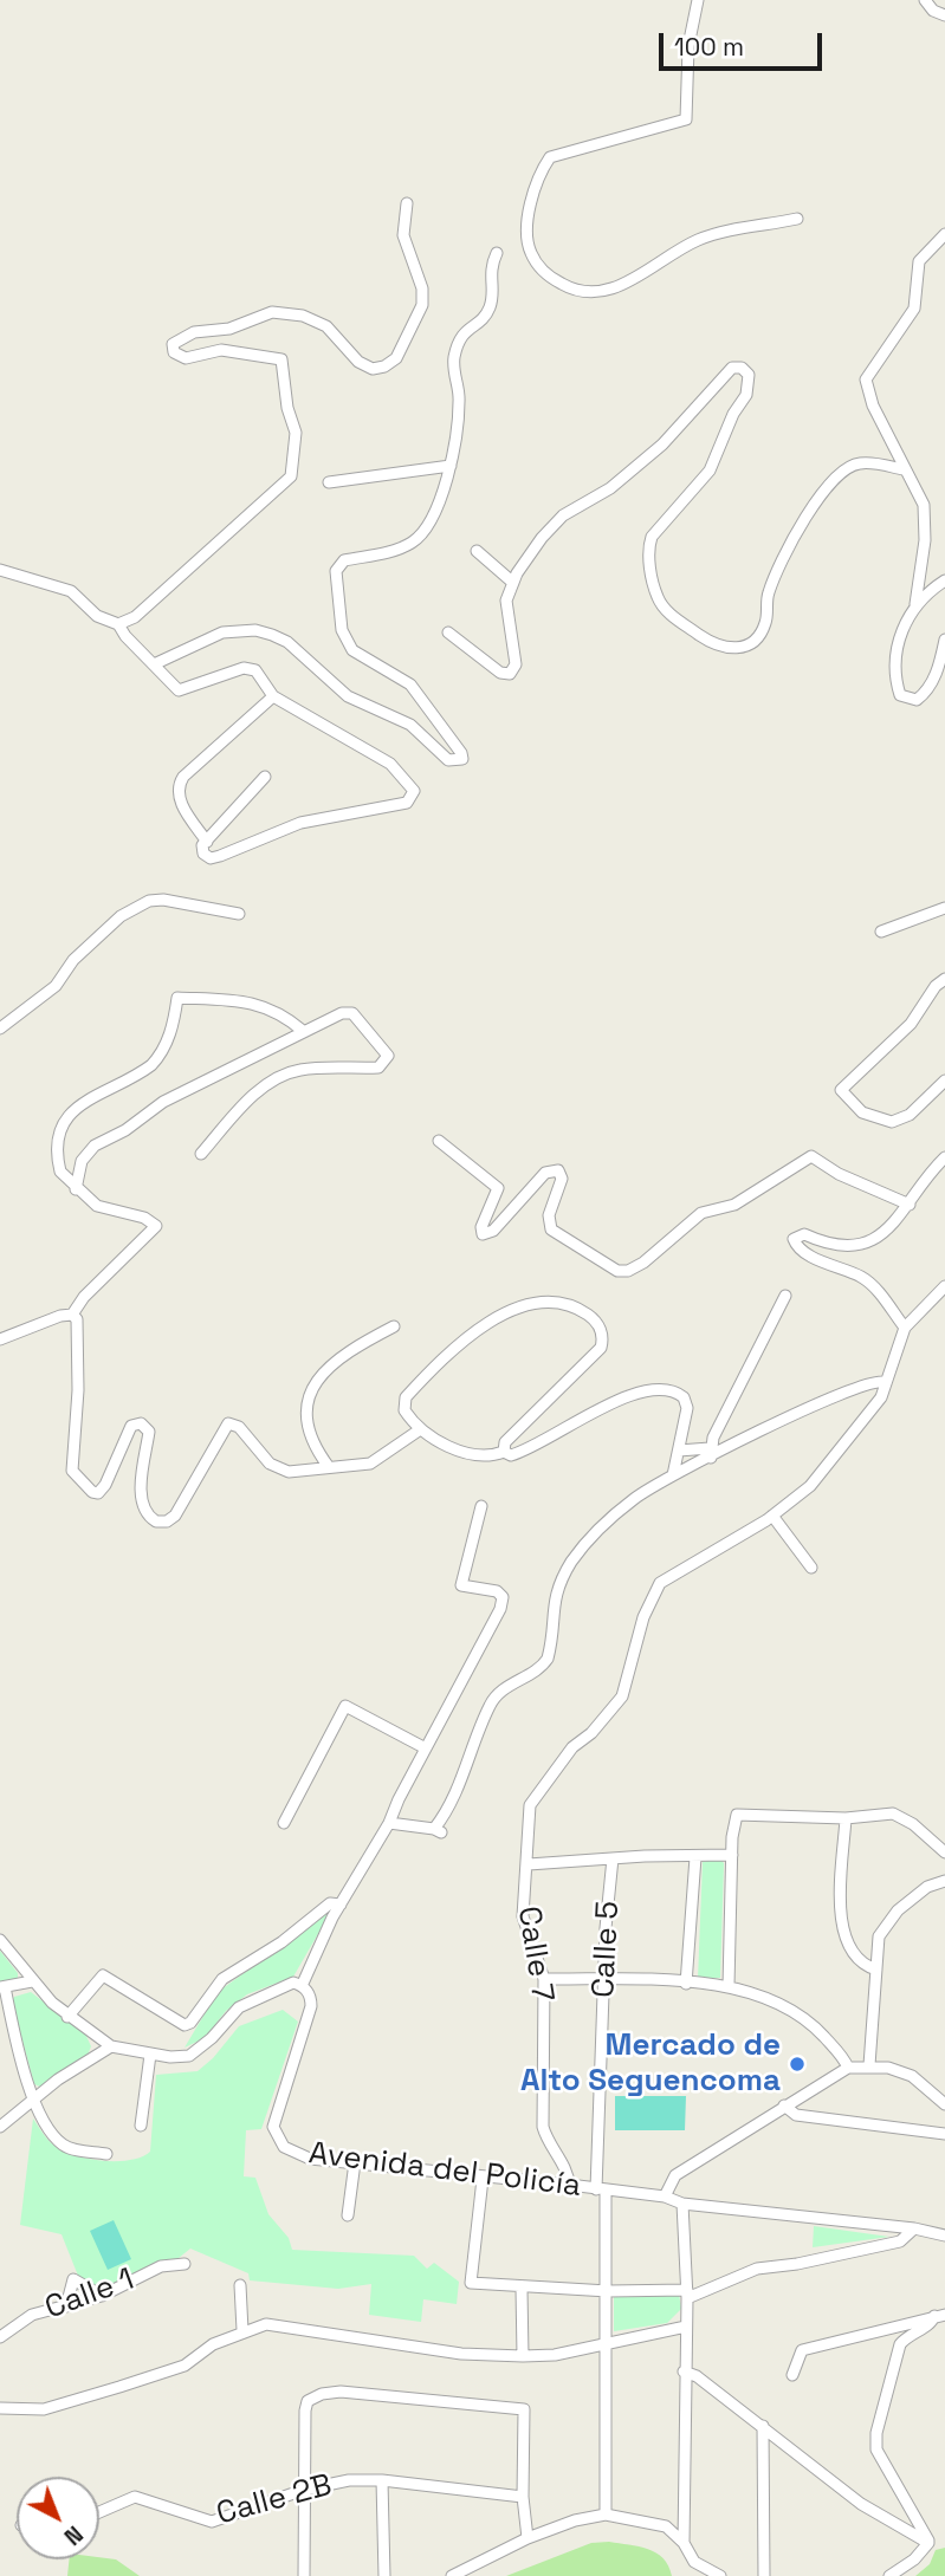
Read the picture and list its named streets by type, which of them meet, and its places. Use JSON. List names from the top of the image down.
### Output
{
  "streets": {
    "street": [
      "Calle 5",
      "Calle 7",
      "Avenida del Policía",
      "Calle 1",
      "Calle 2B"
    ]
  },
  "crossings": [
    ["Calle 5", "Avenida del Policía"],
    ["Calle 7", "Avenida del Policía"]
  ],
  "places": ["Mercado de Alto Seguencoma"],
  "scale_bar": "100 m",
  "north": "bottom right"
}
